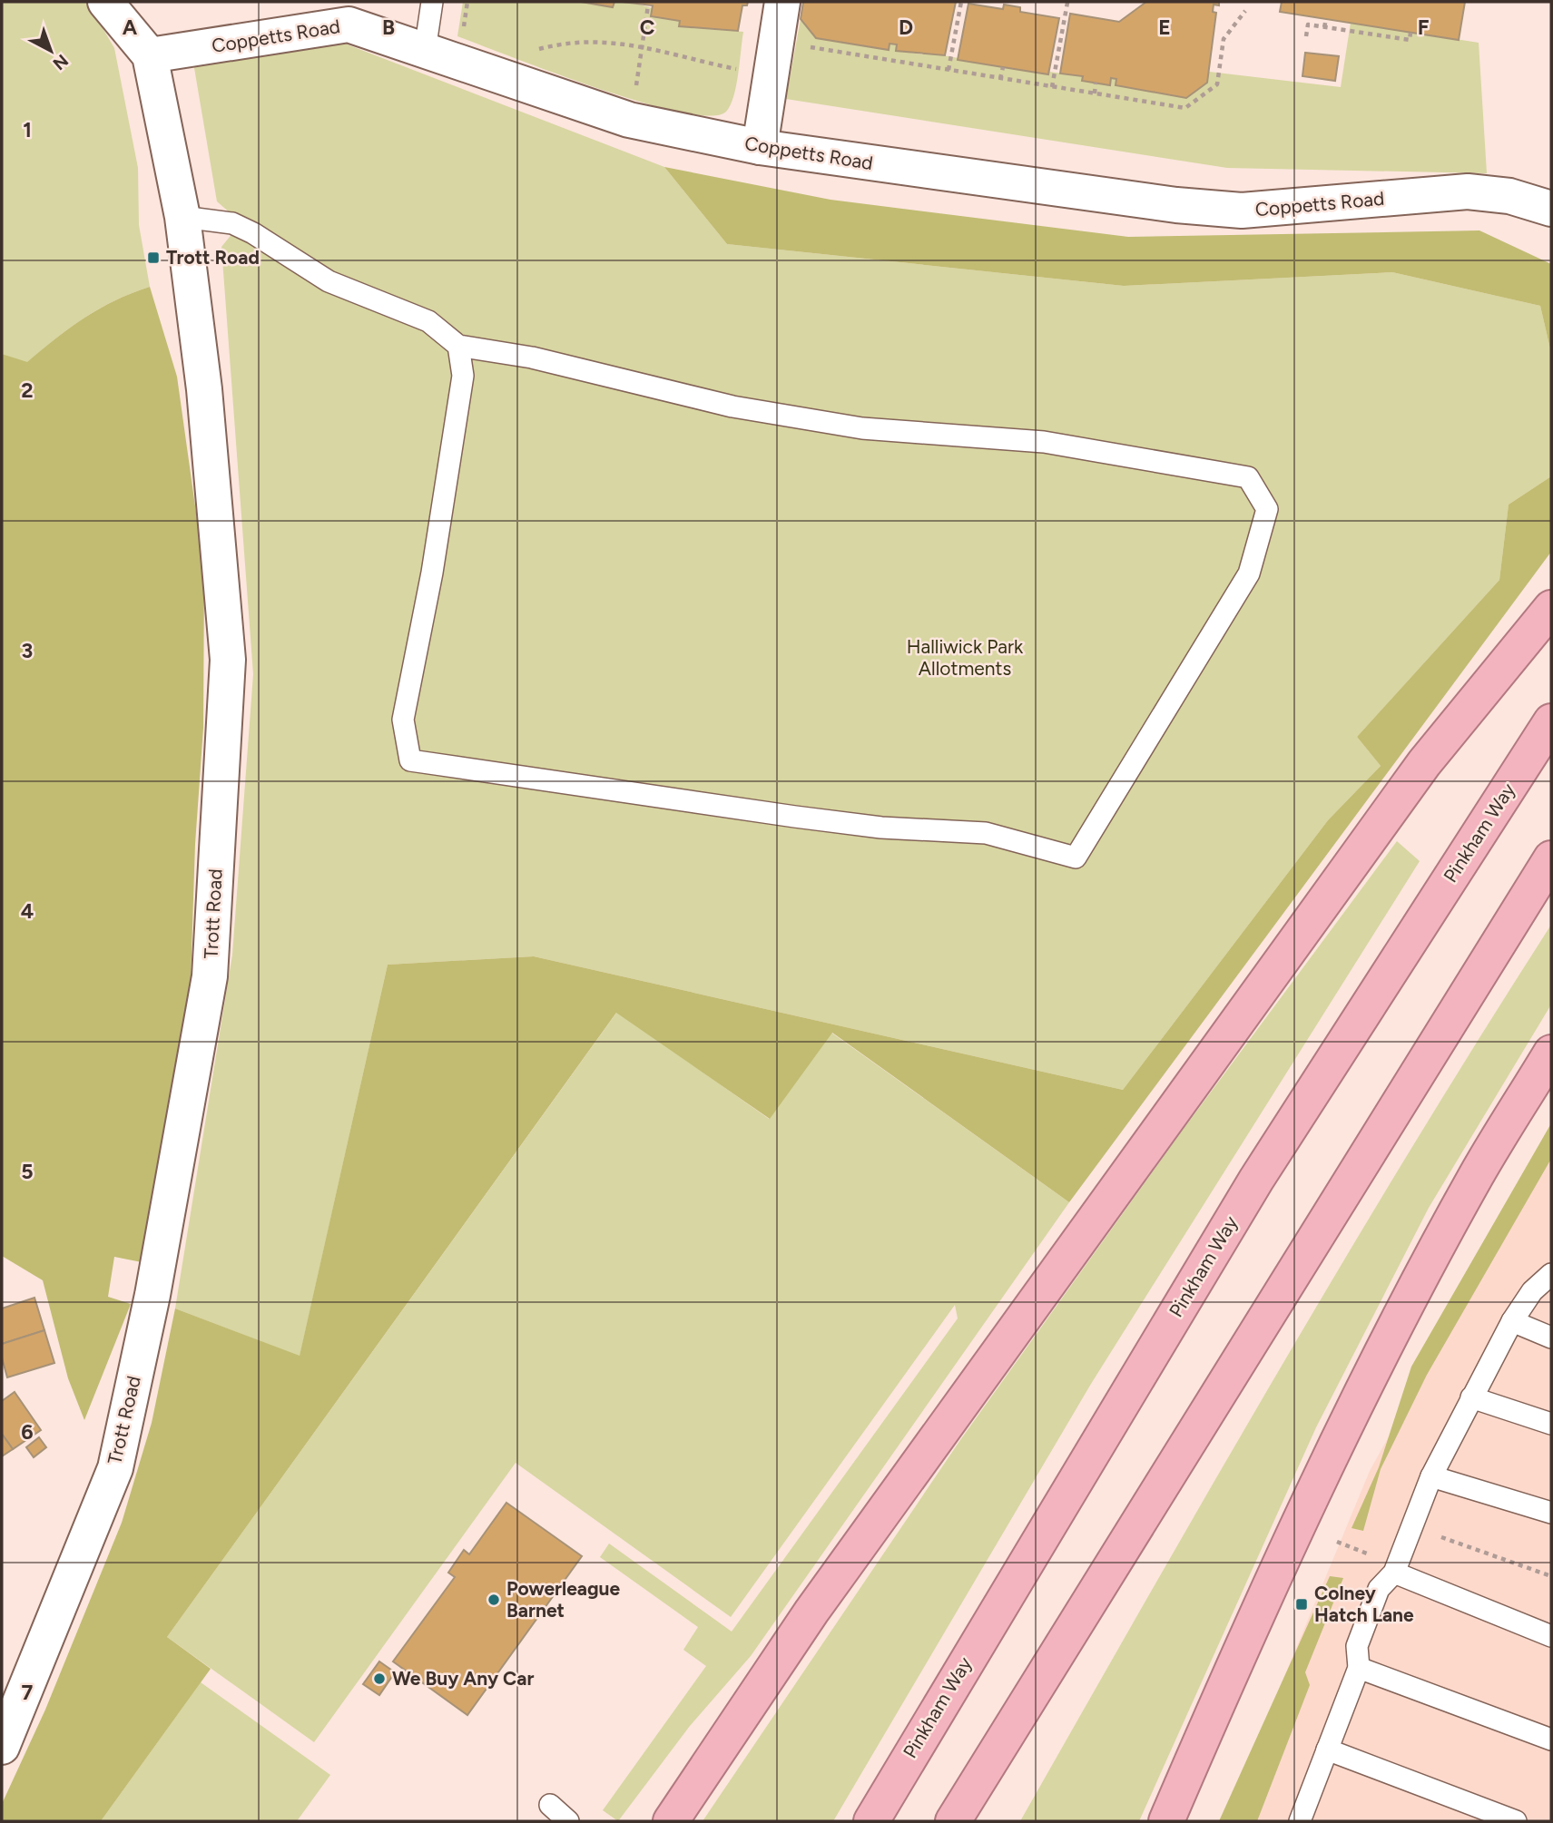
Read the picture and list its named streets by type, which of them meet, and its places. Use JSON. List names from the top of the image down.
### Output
{
  "streets": {
    "highway": ["Pinkham Way"],
    "street": ["Coppetts Road", "Trott Road"]
  },
  "crossings": [
    ["Coppetts Road", "Trott Road"]
  ],
  "parks": ["Halliwick Park Allotments"],
  "places": {
    "transit": ["Trott Road", "Colney Hatch Lane"],
    "other": ["Powerleague Barnet", "We Buy Any Car"]
  },
  "north": "bottom right",
  "grid": {
    "columns": [
      "A",
      "B",
      "C",
      "D",
      "E",
      "F"
    ],
    "rows": [
      "1",
      "2",
      "3",
      "4",
      "5",
      "6",
      "7"
    ]
  }
}
